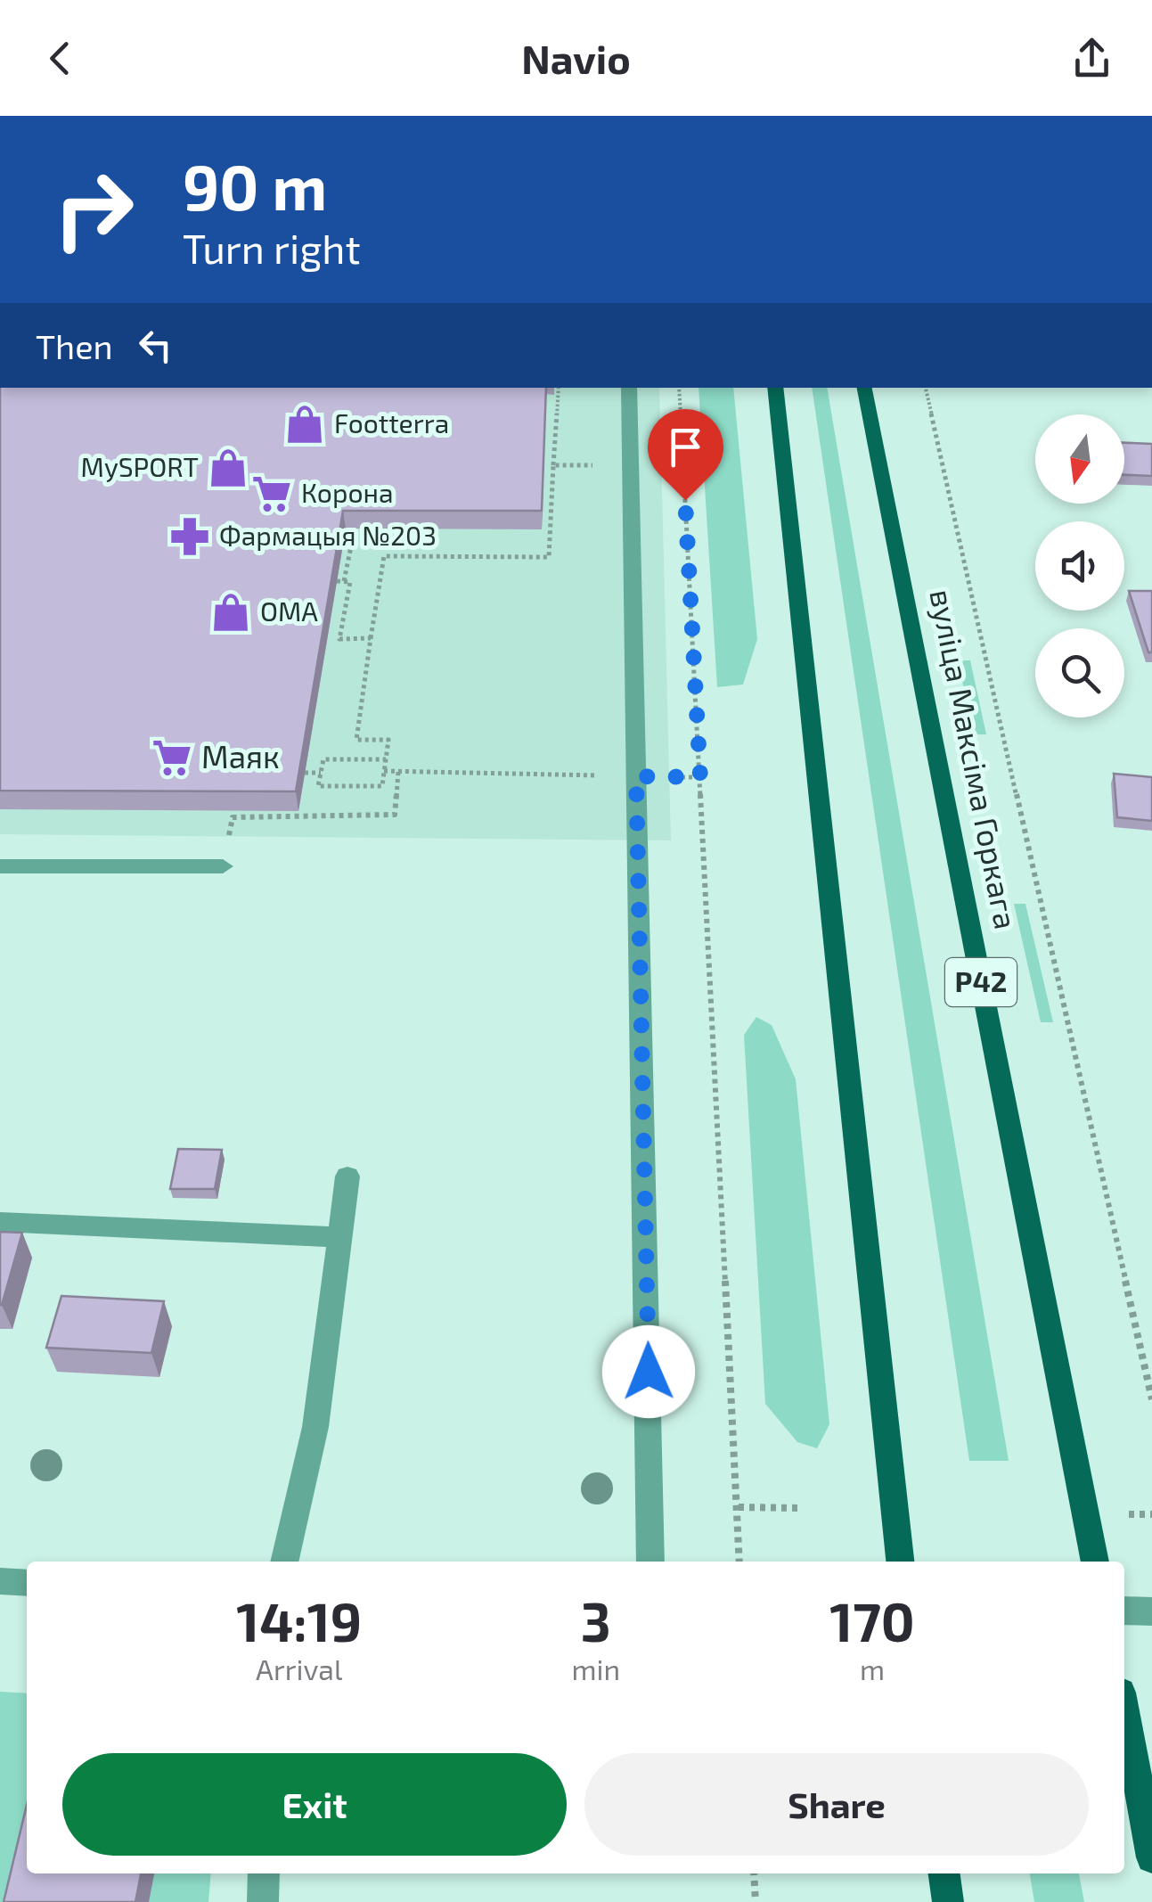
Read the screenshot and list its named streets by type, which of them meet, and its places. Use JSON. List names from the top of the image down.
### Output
{
  "streets": {
    "main road": ["вуліца Максіма Горкага", "Р42"]
  },
  "places": {
    "shop": ["Footterra", "MySPORT", "ОМА"],
    "supermarket": ["Корона", "Маяк"],
    "pharmacy": ["Фармацыя №203"]
  },
  "north": "bottom",
  "page": {
    "header": "Navio",
    "turn": ["90 m", "Turn right"],
    "then": "Then",
    "eta": [
      "14:19",
      "Arrival",
      "3",
      "min",
      "170",
      "m"
    ],
    "buttons": ["Exit", "Share"]
  }
}
